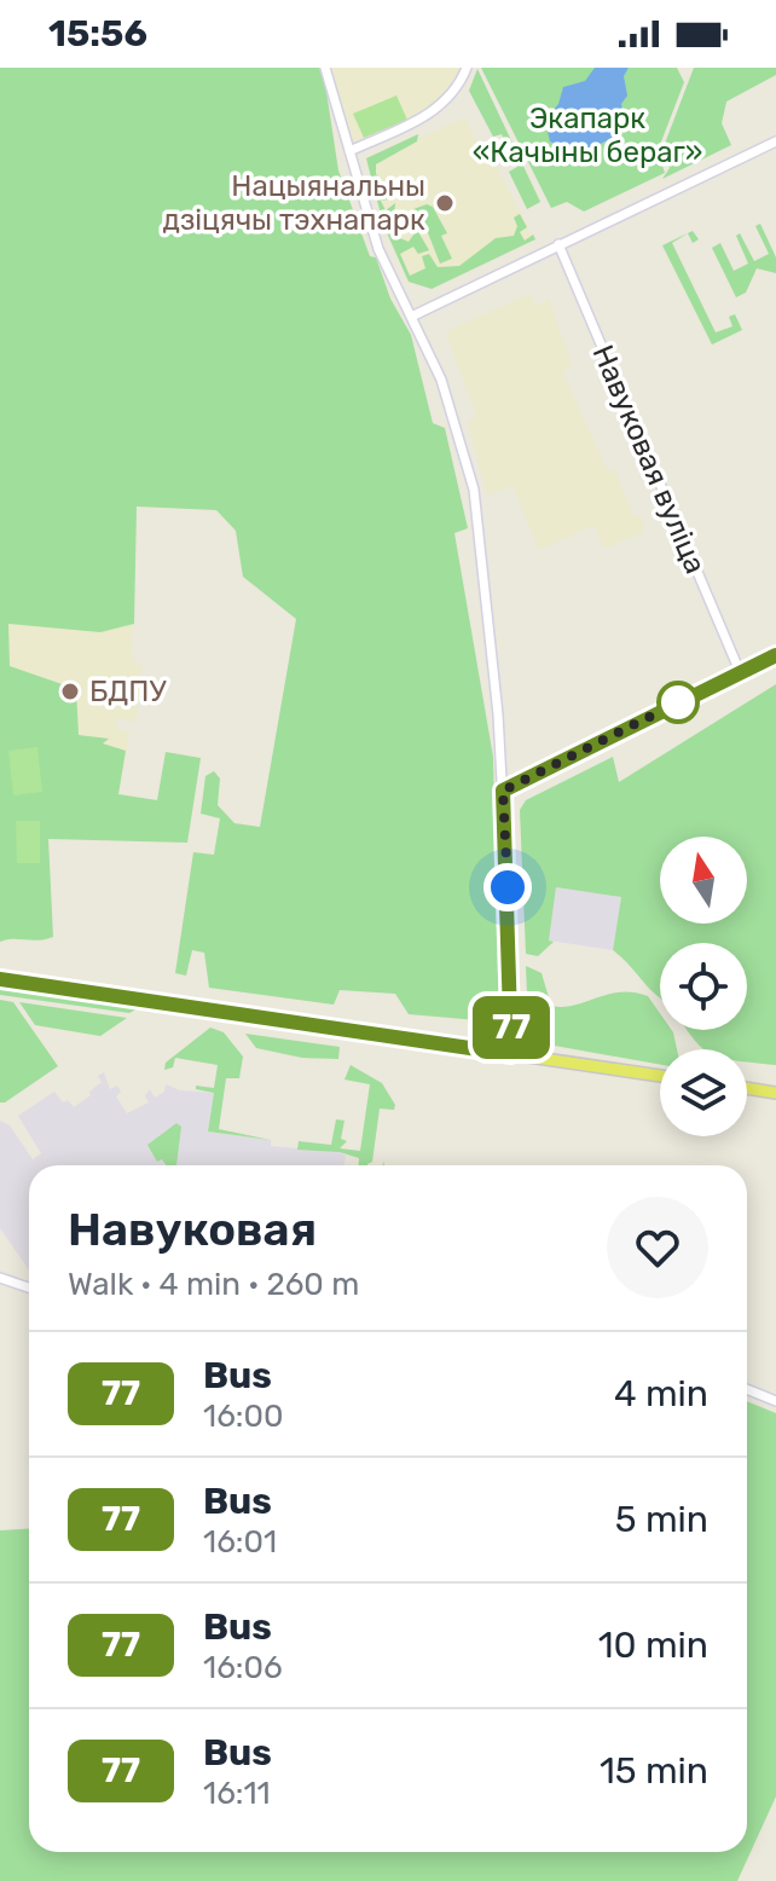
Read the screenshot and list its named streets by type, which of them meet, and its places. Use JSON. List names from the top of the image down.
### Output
{
  "streets": {
    "street": ["Навуковая вуліца"]
  },
  "parks": ["Экапарк «Качыны бераг»"],
  "places": ["Нацыянальны дзіцячы тэхнапарк", "БДПУ"],
  "lines": ["bus line 77"],
  "north": "top",
  "page": {
    "status": "15:56",
    "on_map": "77",
    "heading": ["Навуковая", "Walk · 4 min · 260 m"],
    "list": [
      {
        "mark": "77",
        "name": "Bus",
        "note": "16:00",
        "value": "4 min"
      },
      {
        "mark": "77",
        "name": "Bus",
        "note": "16:01",
        "value": "5 min"
      },
      {
        "mark": "77",
        "name": "Bus",
        "note": "16:06",
        "value": "10 min"
      },
      {
        "mark": "77",
        "name": "Bus",
        "note": "16:11",
        "value": "15 min"
      }
    ]
  }
}
